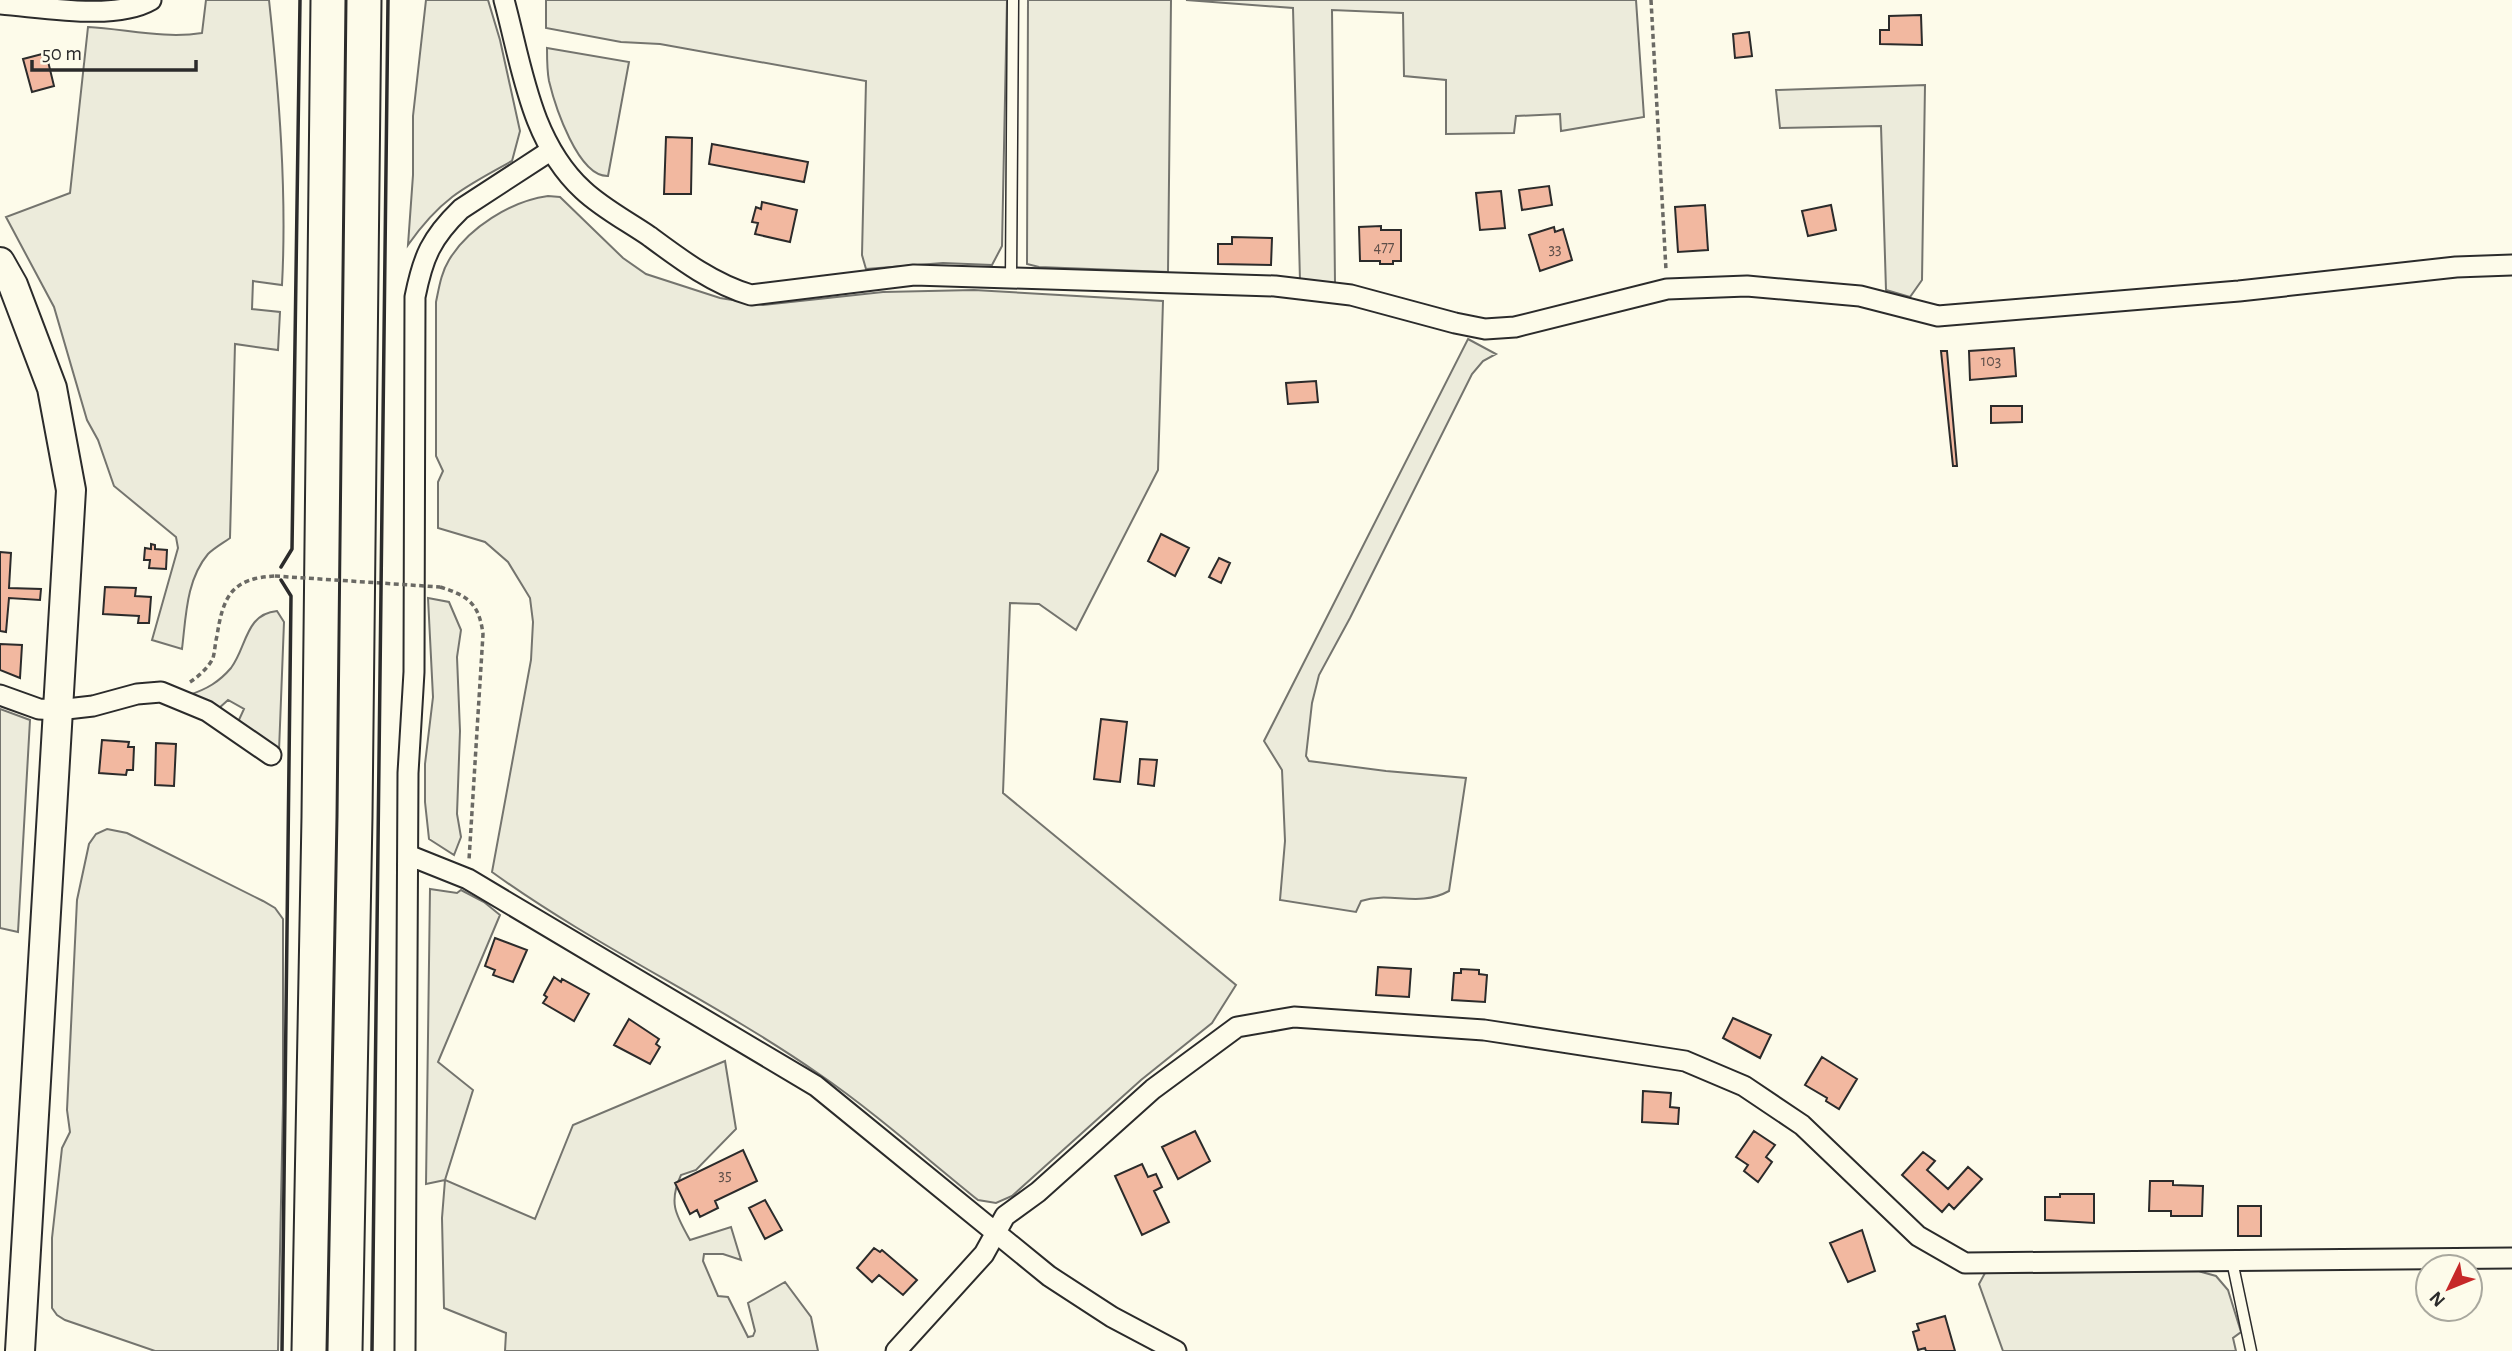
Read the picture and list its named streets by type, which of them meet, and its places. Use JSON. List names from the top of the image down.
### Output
{
  "house_numbers": [
    "477",
    "33",
    "103",
    "35"
  ],
  "scale_bar": "50 m",
  "north": "bottom left"
}
